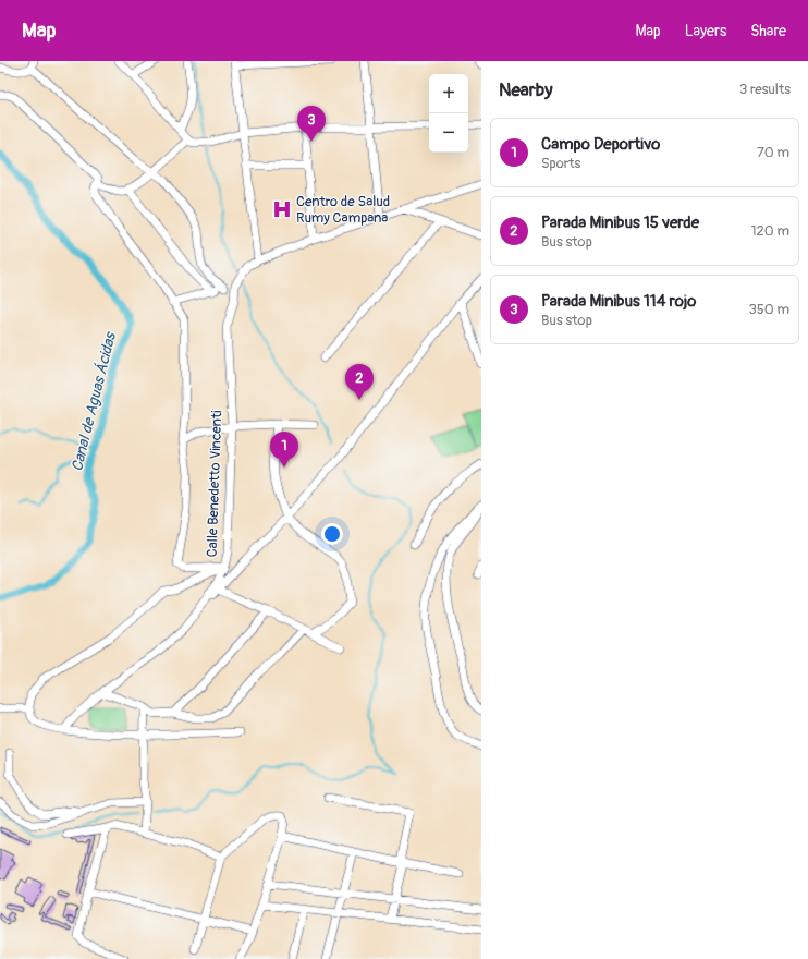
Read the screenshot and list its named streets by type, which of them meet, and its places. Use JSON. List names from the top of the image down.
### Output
{
  "streets": {
    "street": ["Calle Benedetto Vincenti"]
  },
  "water": ["Canal de Aguas Ácidas"],
  "places": {
    "hospital": ["Centro de Salud Rumy Campana"]
  },
  "page": {
    "header": "Map",
    "nav": ["Map", "Layers", "Share"],
    "heading": ["Nearby", "3 results"],
    "map_buttons": ["+", "−"],
    "pins": ["3", "2", "1"],
    "list": [
      {
        "mark": "1",
        "name": "Campo Deportivo",
        "note": "Sports",
        "value": "70 m"
      },
      {
        "mark": "2",
        "name": "Parada Minibus 15 verde",
        "note": "Bus stop",
        "value": "120 m"
      },
      {
        "mark": "3",
        "name": "Parada Minibus 114 rojo",
        "note": "Bus stop",
        "value": "350 m"
      }
    ]
  }
}
